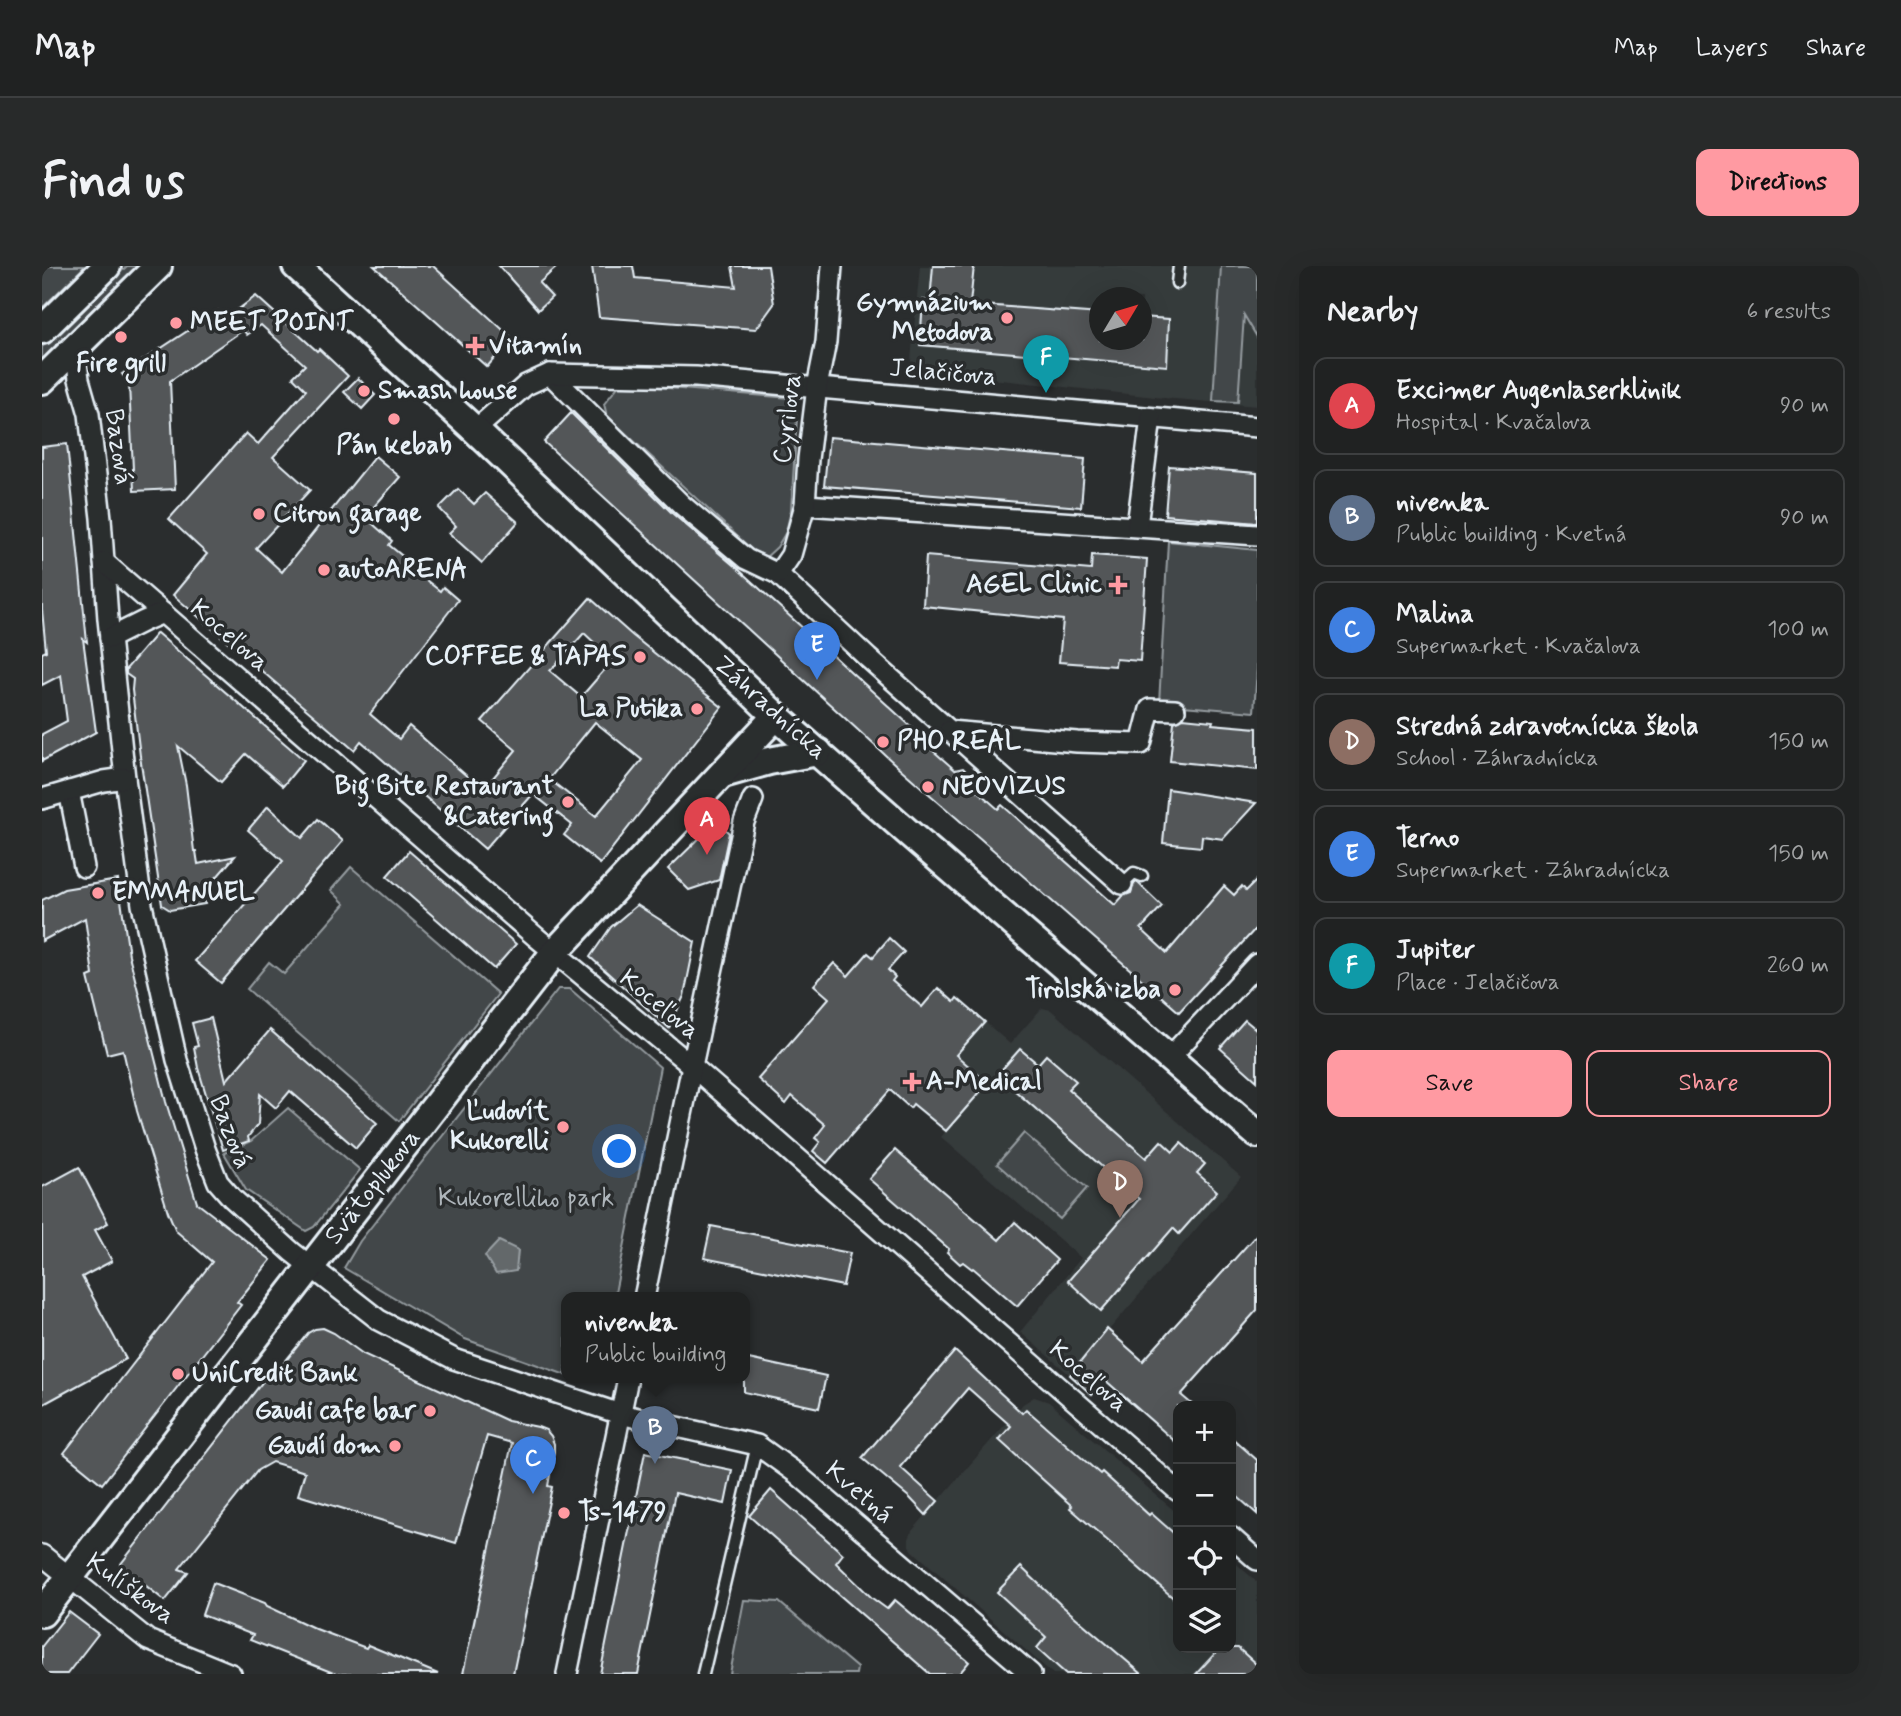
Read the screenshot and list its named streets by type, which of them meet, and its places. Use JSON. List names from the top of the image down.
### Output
{
  "streets": {
    "street": [
      "Jelačičova",
      "Cyrilova",
      "Bazová",
      "Koceľova",
      "Záhradnícka",
      "Svätoplukova",
      "Kvetná",
      "Kulíškova"
    ]
  },
  "crossings": [
    ["Jelačičova", "Cyrilova"],
    ["Jelačičova", "Záhradnícka"],
    ["Bazová", "Koceľova"],
    ["Bazová", "Svätoplukova"],
    ["Bazová", "Kvetná"],
    ["Koceľova", "Svätoplukova"],
    ["Záhradnícka", "Svätoplukova"],
    ["Svätoplukova", "Kulíškova"]
  ],
  "parks": ["Kukorelliho park"],
  "places": {
    "other": [
      "Gymnázium Metodova",
      "MEET POINT",
      "Fire grill",
      "Smash house",
      "Pán kebab",
      "Citron garage",
      "autoARENA",
      "COFFEE & TAPAS",
      "La Putika",
      "PHO REAL",
      "NEOVIZUS",
      "Big Bite Restaurant &Catering",
      "EMMANUEL",
      "Tirolská izba",
      "Ľudovít Kukorelli",
      "UniCredit Bank",
      "Gaudi cafe bar",
      "Gaudí dom",
      "Ts-1479"
    ],
    "health": ["Vitamín", "AGEL Clinic", "A-Medical"]
  },
  "north": "top right",
  "page": {
    "header": "Map",
    "nav": ["Map", "Layers", "Share"],
    "buttons": [
      "Directions",
      ["Save", "Share"]
    ],
    "title": "Find us",
    "heading": ["Nearby", "6 results"],
    "pins": [
      "F",
      "E",
      "A",
      "D",
      "B",
      "C"
    ],
    "list": [
      {
        "mark": "A",
        "name": "Excimer Augenlaserklinik",
        "note": "Hospital · Kvačalova",
        "value": "90 m"
      },
      {
        "mark": "B",
        "name": "nivenka",
        "note": "Public building · Kvetná",
        "value": "90 m"
      },
      {
        "mark": "C",
        "name": "Malina",
        "note": "Supermarket · Kvačalova",
        "value": "100 m"
      },
      {
        "mark": "D",
        "name": "Stredná zdravotnícka škola",
        "note": "School · Záhradnícka",
        "value": "150 m"
      },
      {
        "mark": "E",
        "name": "Terno",
        "note": "Supermarket · Záhradnícka",
        "value": "150 m"
      },
      {
        "mark": "F",
        "name": "Jupiter",
        "note": "Place · Jelačičova",
        "value": "260 m"
      }
    ],
    "popup": ["nivenka", "Public building"],
    "map_buttons": ["+", "−"]
  }
}
